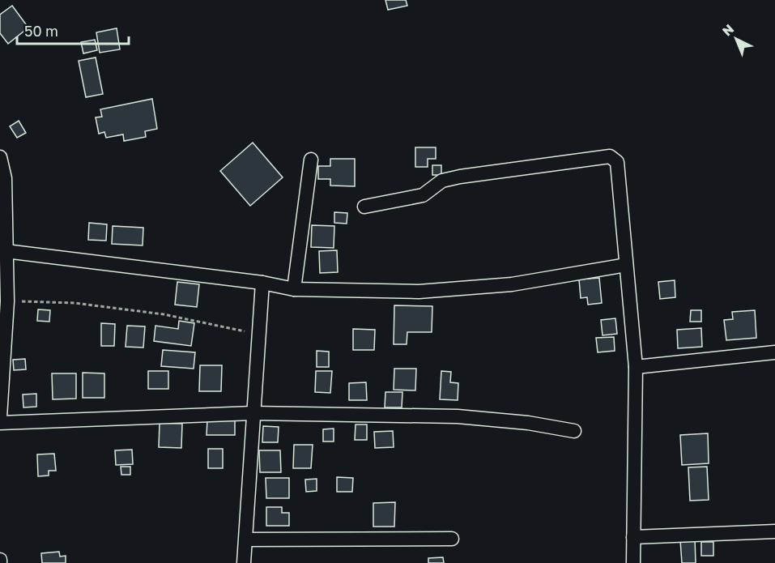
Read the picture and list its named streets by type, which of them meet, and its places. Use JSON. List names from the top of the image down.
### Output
{
  "scale_bar": "50 m",
  "north": "top left"
}
